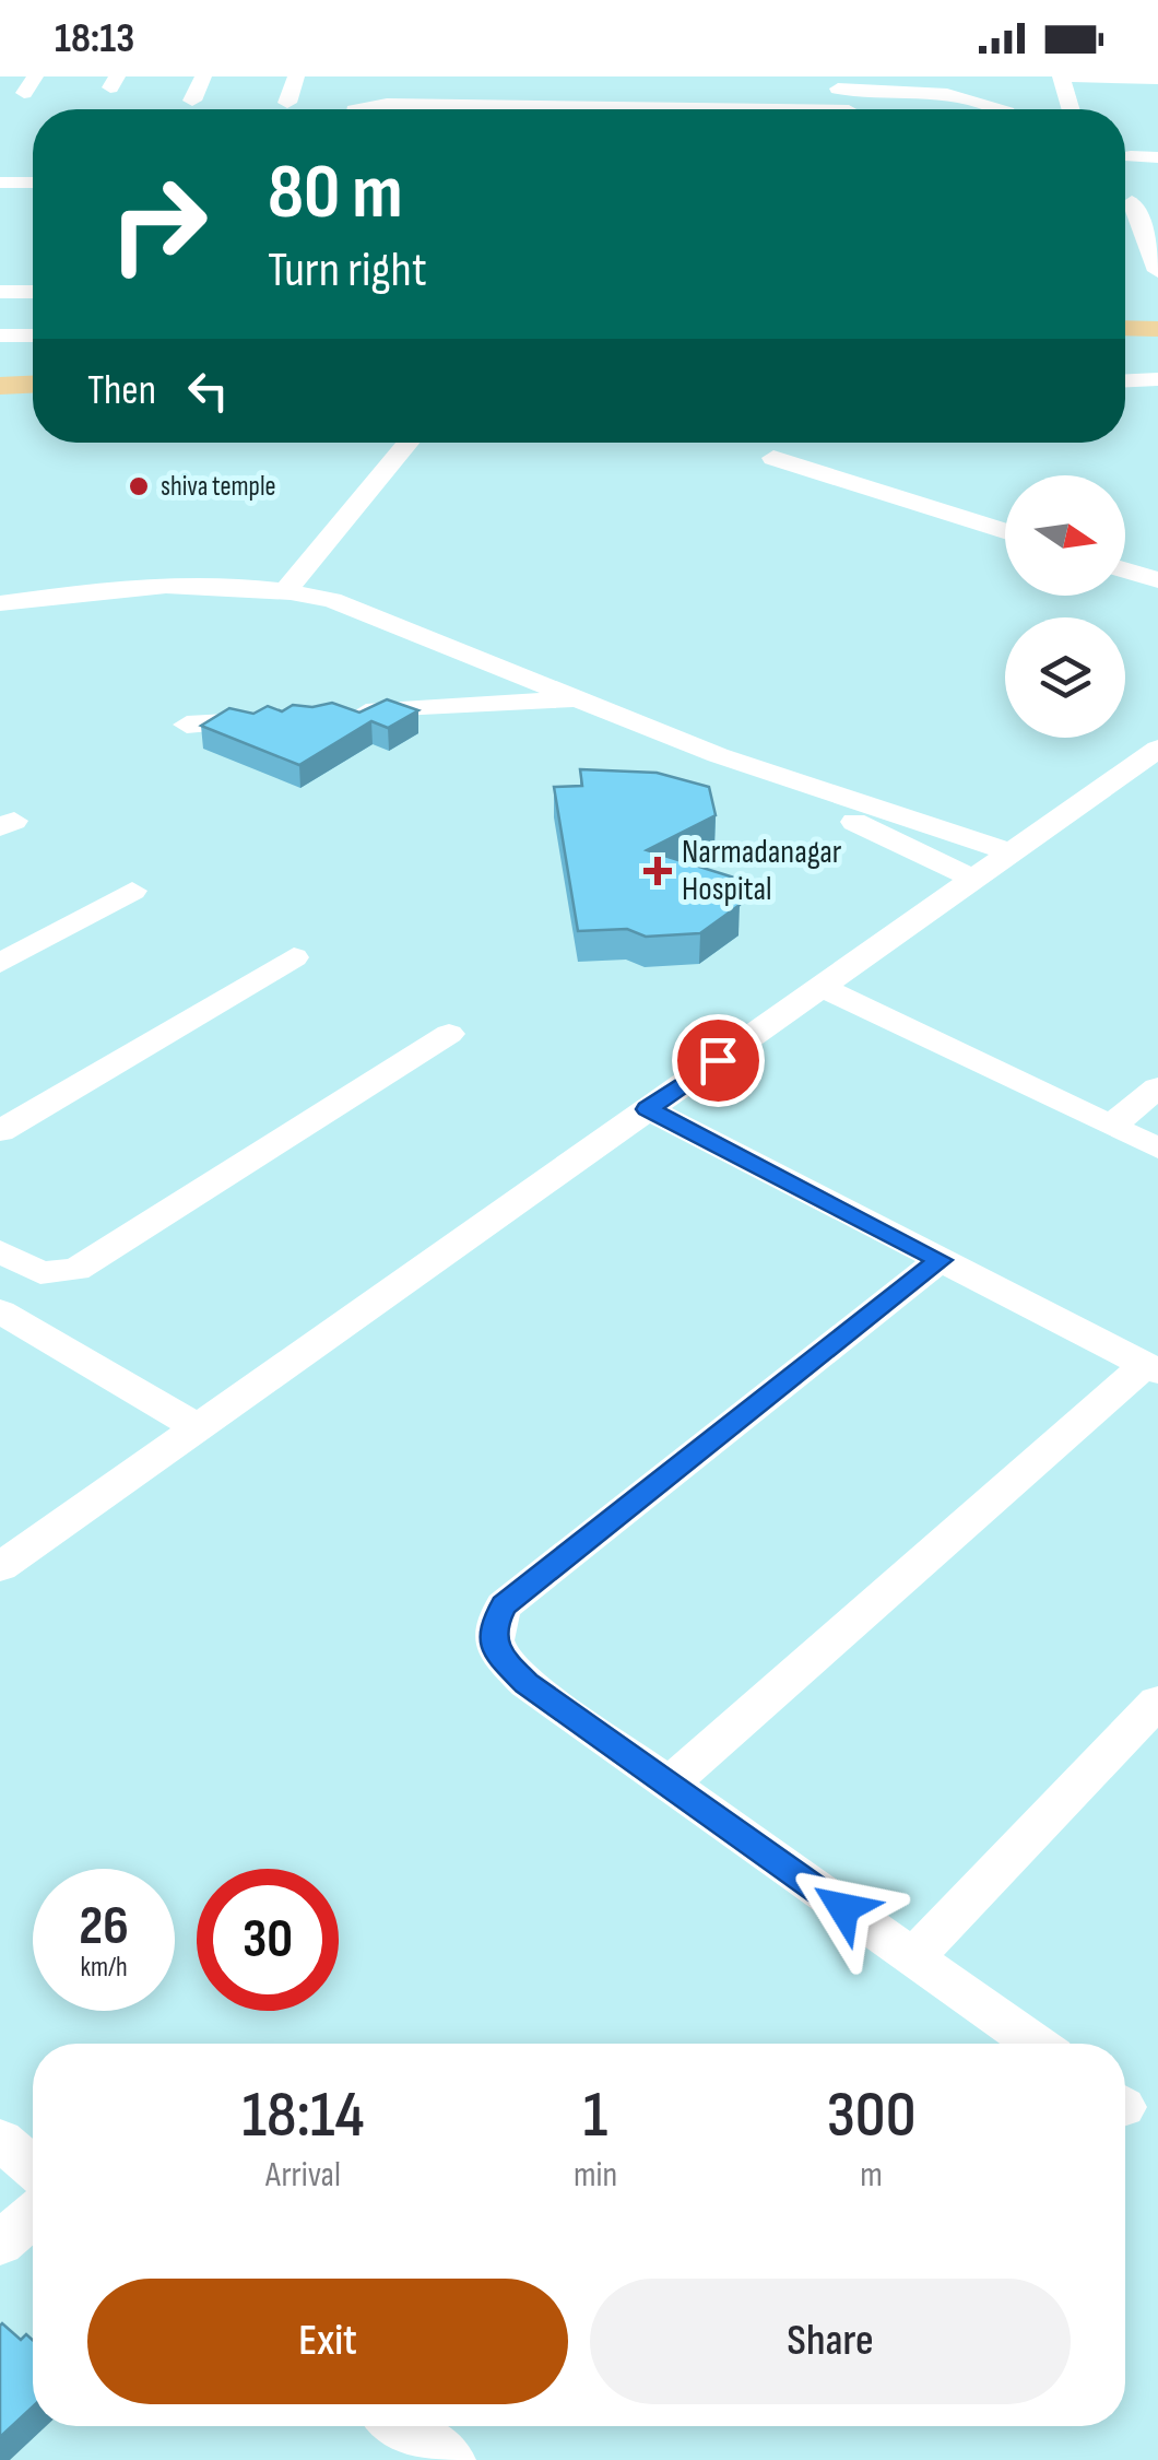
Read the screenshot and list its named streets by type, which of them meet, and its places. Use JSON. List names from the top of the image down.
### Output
{
  "places": {
    "other": ["shiva temple"],
    "health": ["Narmadanagar Hospital"]
  },
  "north": "right",
  "page": {
    "status": "18:13",
    "turn": ["80 m", "Turn right"],
    "then": "Then",
    "speed": "26 km/h",
    "limit": "30",
    "eta": [
      "18:14",
      "Arrival",
      "1",
      "min",
      "300",
      "m"
    ],
    "buttons": ["Exit", "Share"]
  }
}
